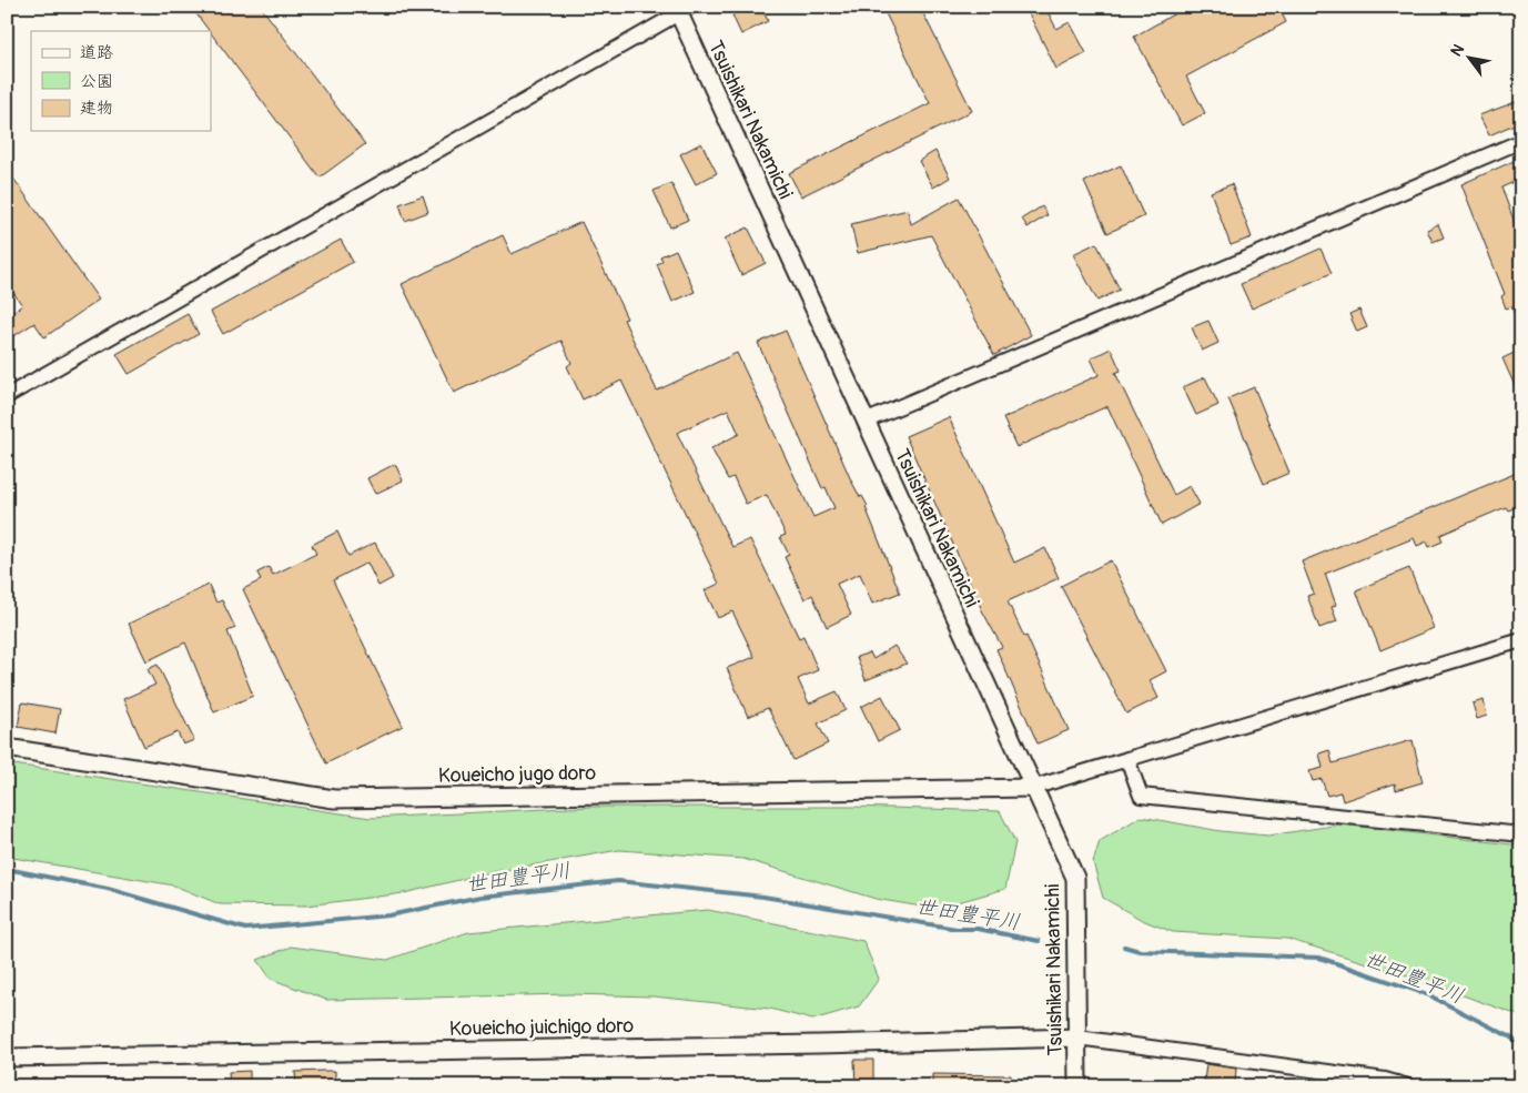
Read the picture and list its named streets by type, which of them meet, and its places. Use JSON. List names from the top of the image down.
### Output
{
  "streets": {
    "street": ["Tsuishikari Nakamichi", "Koueicho jugo doro", "Koueicho juichigo doro"]
  },
  "crossings": [
    ["Tsuishikari Nakamichi", "Koueicho jugo doro"],
    ["Tsuishikari Nakamichi", "Koueicho juichigo doro"]
  ],
  "water": ["世田豊平川"],
  "legend": ["道路", "公園", "建物"],
  "north": "top left"
}
